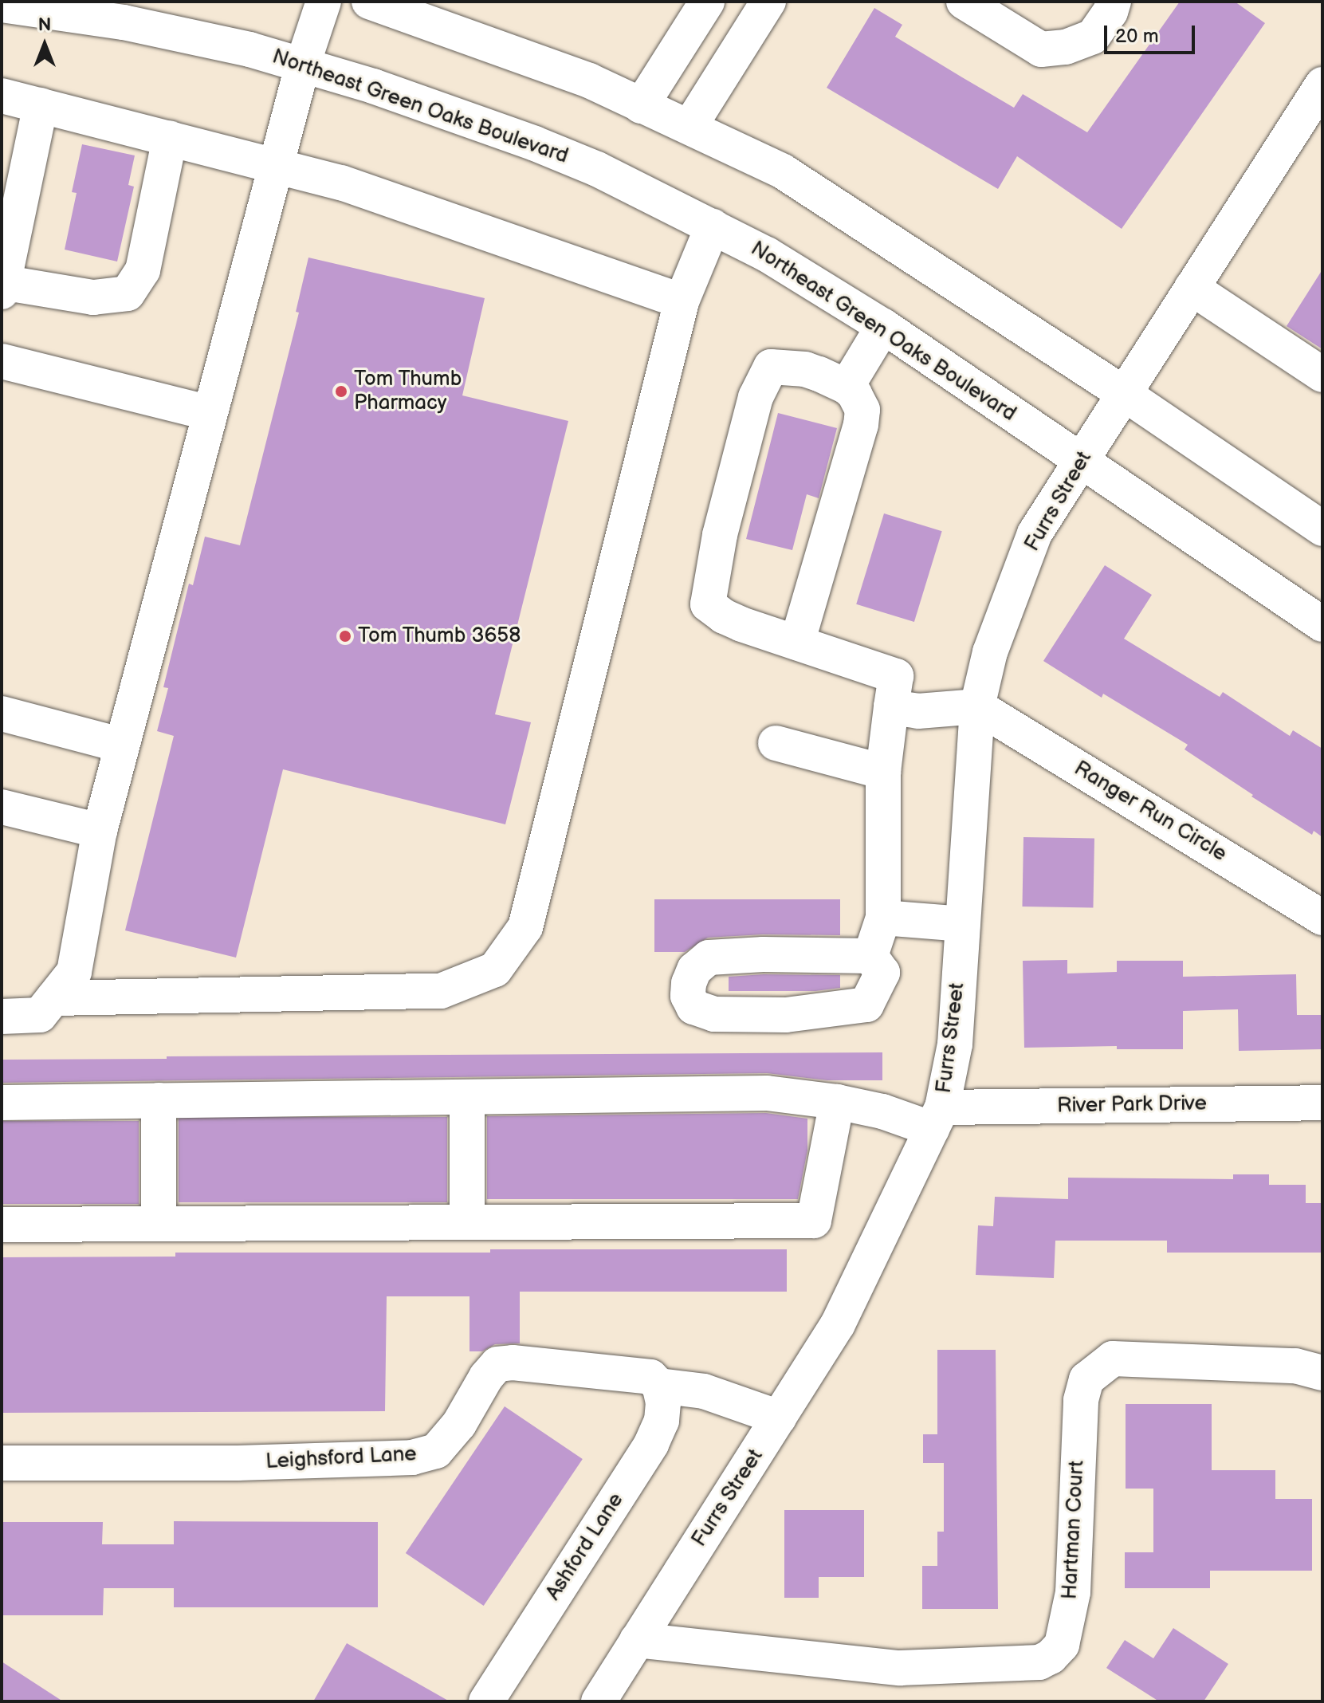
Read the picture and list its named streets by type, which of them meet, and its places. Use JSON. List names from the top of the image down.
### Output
{
  "streets": {
    "street": [
      "Northeast Green Oaks Boulevard",
      "Furrs Street",
      "Ranger Run Circle",
      "River Park Drive",
      "Leighsford Lane",
      "Hartman Court",
      "Ashford Lane"
    ]
  },
  "crossings": [
    ["Northeast Green Oaks Boulevard", "Furrs Street"],
    ["Furrs Street", "Ranger Run Circle"],
    ["Furrs Street", "River Park Drive"],
    ["Furrs Street", "Leighsford Lane"],
    ["Furrs Street", "Hartman Court"],
    ["Leighsford Lane", "Ashford Lane"]
  ],
  "places": ["Tom Thumb Pharmacy", "Tom Thumb 3658"],
  "scale_bar": "20 m",
  "north": "top"
}
